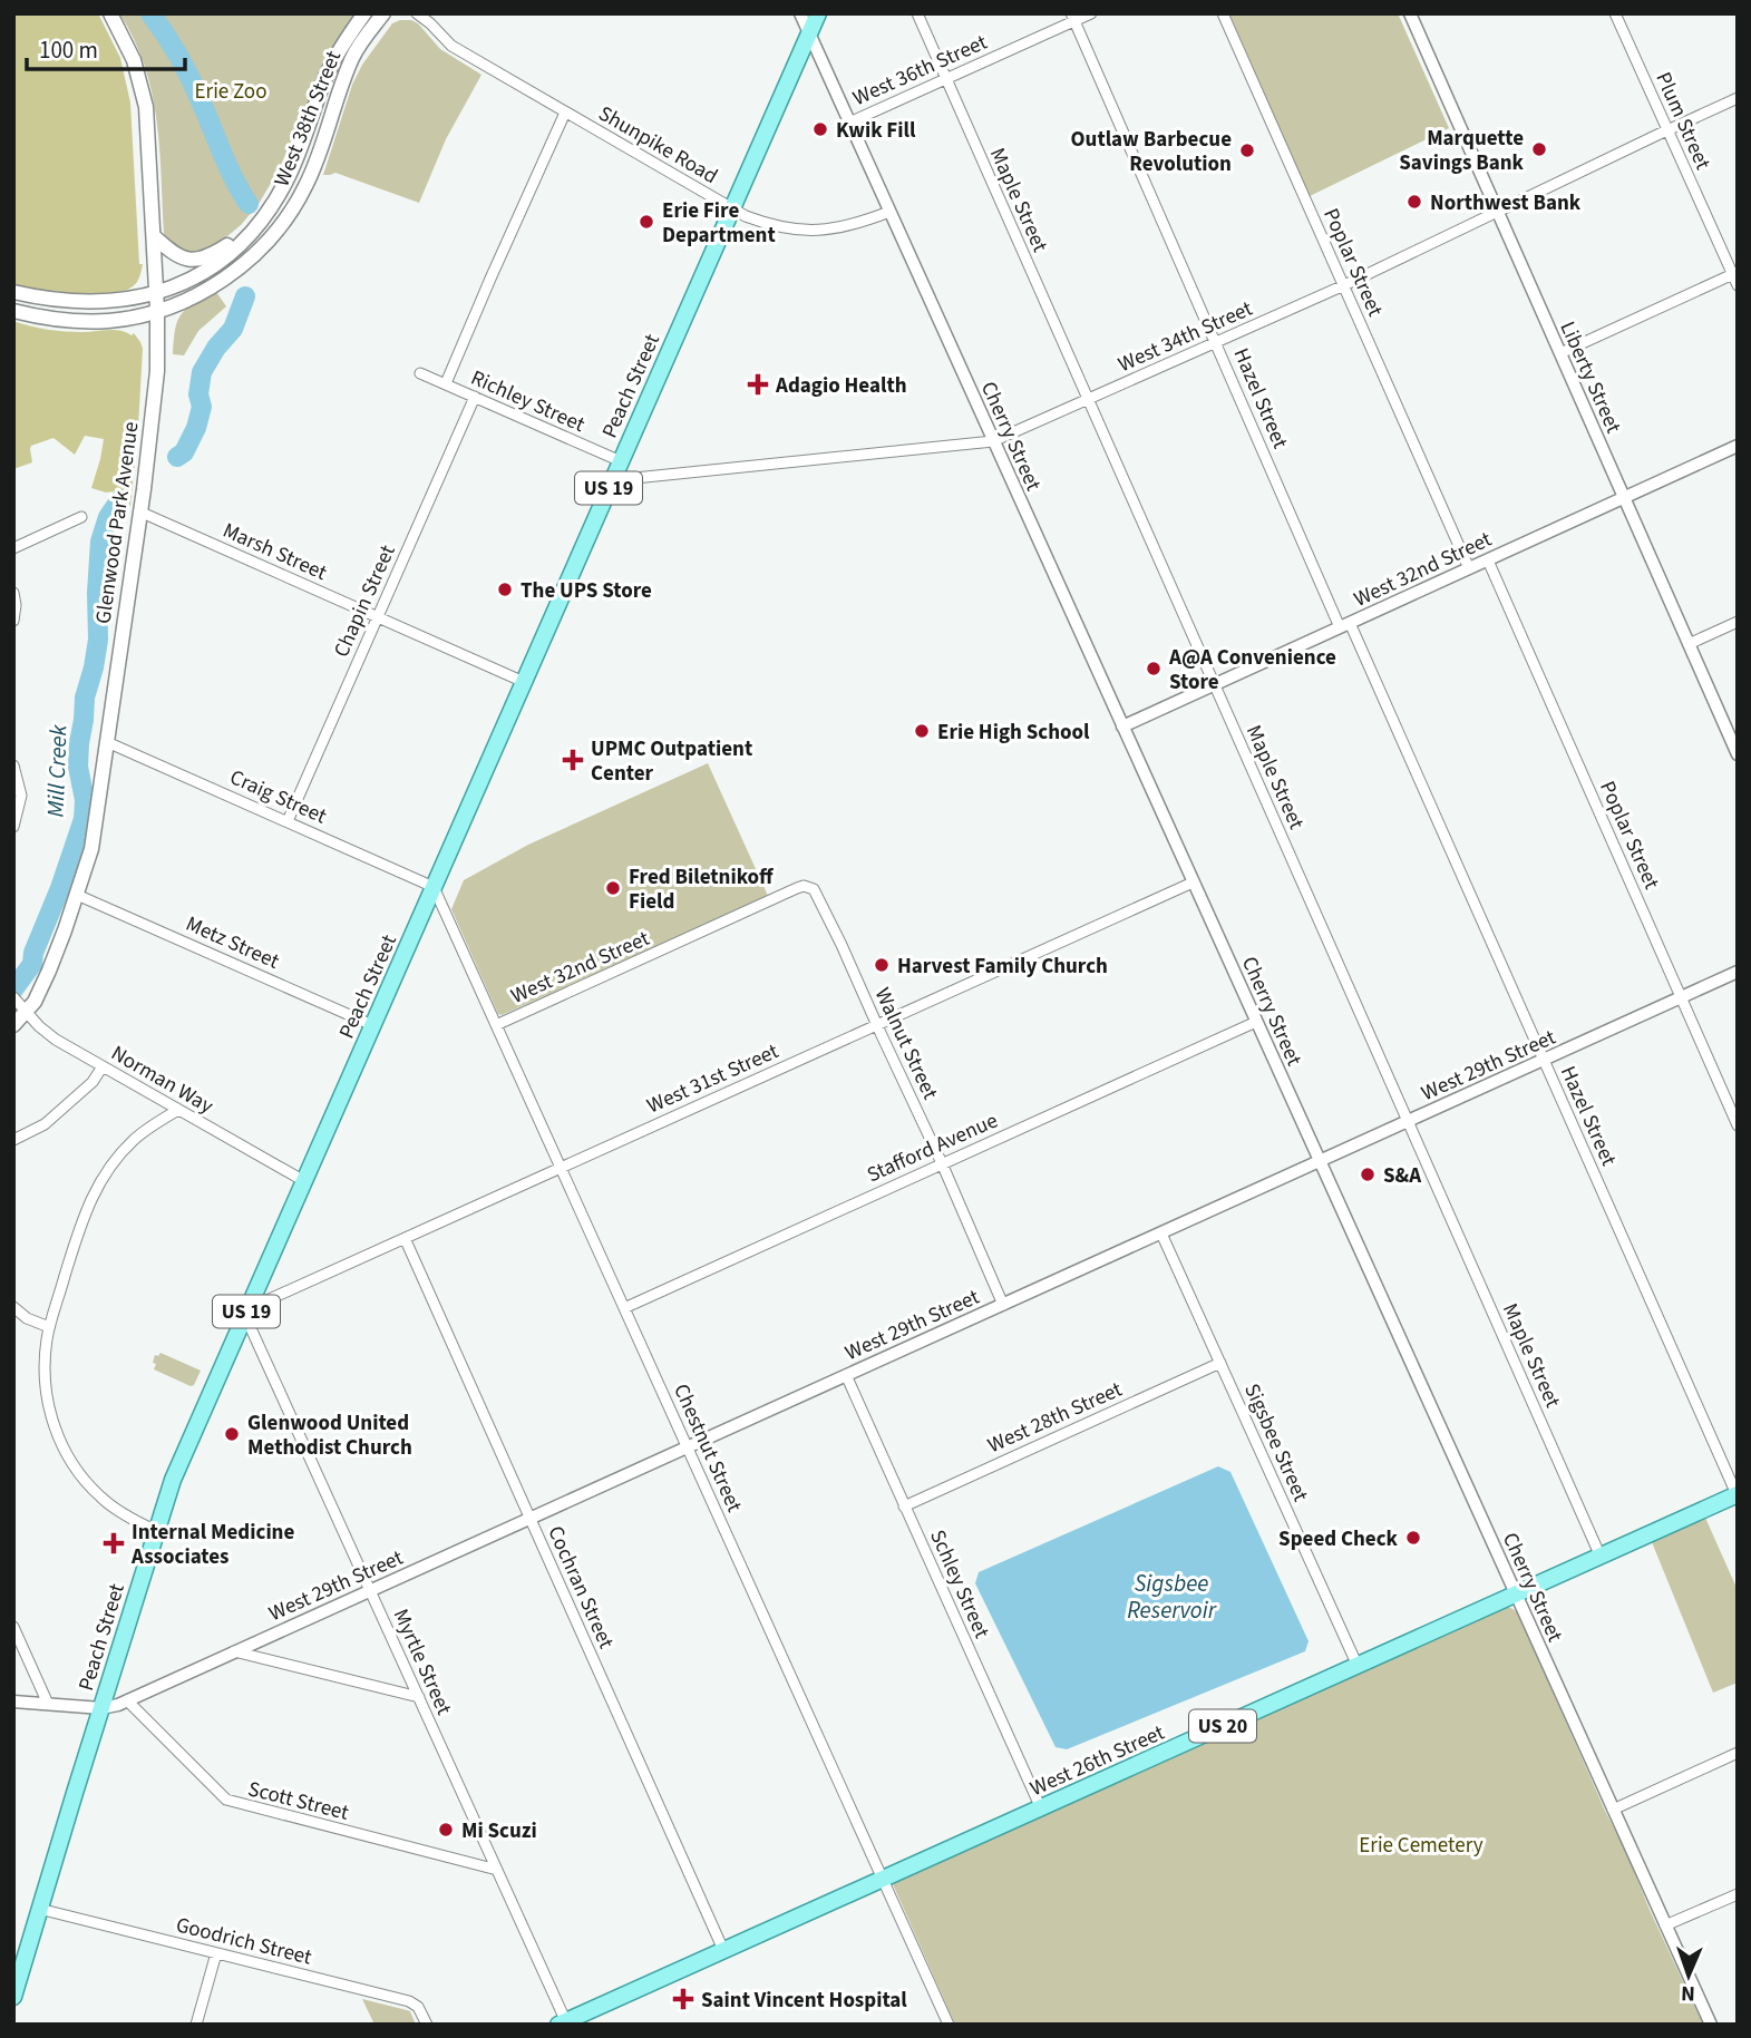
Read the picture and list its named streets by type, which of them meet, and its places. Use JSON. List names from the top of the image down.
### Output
{
  "streets": {
    "main road": [
      "West 38th Street",
      "Peach Street",
      "US 19",
      "Glenwood Park Avenue",
      "US 20",
      "West 26th Street"
    ],
    "street": [
      "West 36th Street",
      "Plum Street",
      "Shunpike Road",
      "Maple Street",
      "Poplar Street",
      "West 34th Street",
      "Liberty Street",
      "Hazel Street",
      "Richley Street",
      "Cherry Street",
      "Marsh Street",
      "West 32nd Street",
      "Chapin Street",
      "Craig Street",
      "Metz Street",
      "Walnut Street",
      "West 29th Street",
      "West 31st Street",
      "Norman Way",
      "Stafford Avenue",
      "West 28th Street",
      "Sigsbee Street",
      "Chestnut Street",
      "Schley Street",
      "Cochran Street",
      "Myrtle Street",
      "Scott Street",
      "Goodrich Street"
    ]
  },
  "crossings": [
    ["West 36th Street", "Maple Street"],
    ["West 36th Street", "Hazel Street"],
    ["West 36th Street", "Cherry Street"],
    ["West 38th Street", "Glenwood Park Avenue"],
    ["Plum Street", "West 34th Street"],
    ["Shunpike Road", "Peach Street"],
    ["Shunpike Road", "Cherry Street"],
    ["Maple Street", "West 34th Street"],
    ["Maple Street", "West 32nd Street"],
    ["Maple Street", "West 29th Street"],
    ["Maple Street", "West 26th Street"],
    ["Poplar Street", "West 34th Street"],
    ["Poplar Street", "West 32nd Street"],
    ["Poplar Street", "West 29th Street"],
    ["West 34th Street", "Liberty Street"],
    ["West 34th Street", "Peach Street"],
    ["West 34th Street", "Hazel Street"],
    ["West 34th Street", "Cherry Street"],
    ["Liberty Street", "West 32nd Street"],
    ["Peach Street", "Richley Street"],
    ["Peach Street", "Cherry Street"],
    ["Peach Street", "Marsh Street"],
    ["Peach Street", "Craig Street"],
    ["Peach Street", "Metz Street"],
    ["Peach Street", "West 29th Street"],
    ["Peach Street", "West 31st Street"],
    ["Peach Street", "Norman Way"],
    ["Peach Street", "Chestnut Street"],
    ["Peach Street", "Myrtle Street"],
    ["Peach Street", "Goodrich Street"],
    ["Hazel Street", "West 32nd Street"],
    ["Hazel Street", "West 29th Street"],
    ["Hazel Street", "West 26th Street"],
    ["Richley Street", "Chapin Street"],
    ["Cherry Street", "West 32nd Street"],
    ["Cherry Street", "West 29th Street"],
    ["Cherry Street", "West 31st Street"],
    ["Cherry Street", "Stafford Avenue"],
    ["Cherry Street", "West 26th Street"],
    ["Glenwood Park Avenue", "Marsh Street"],
    ["Glenwood Park Avenue", "Craig Street"],
    ["Glenwood Park Avenue", "Metz Street"],
    ["Glenwood Park Avenue", "Norman Way"],
    ["Marsh Street", "Chapin Street"],
    ["West 32nd Street", "Walnut Street"],
    ["West 32nd Street", "Chestnut Street"],
    ["Chapin Street", "Craig Street"],
    ["Craig Street", "Chestnut Street"],
    ["Walnut Street", "West 29th Street"],
    ["Walnut Street", "West 31st Street"],
    ["Walnut Street", "Stafford Avenue"],
    ["West 29th Street", "Sigsbee Street"],
    ["West 29th Street", "Chestnut Street"],
    ["West 29th Street", "Schley Street"],
    ["West 29th Street", "Cochran Street"],
    ["West 29th Street", "Myrtle Street"],
    ["West 29th Street", "Scott Street"],
    ["West 31st Street", "Chestnut Street"],
    ["West 31st Street", "Cochran Street"],
    ["West 31st Street", "Myrtle Street"],
    ["Stafford Avenue", "Chestnut Street"],
    ["West 28th Street", "Sigsbee Street"],
    ["West 28th Street", "Schley Street"],
    ["Sigsbee Street", "West 26th Street"],
    ["Chestnut Street", "West 26th Street"],
    ["Schley Street", "West 26th Street"],
    ["Cochran Street", "West 26th Street"],
    ["Myrtle Street", "West 26th Street"],
    ["Myrtle Street", "Scott Street"]
  ],
  "water": ["Mill Creek", "Sigsbee Reservoir"],
  "parks": ["Erie Zoo", "Erie Cemetery"],
  "places": {
    "other": [
      "Kwik Fill",
      "Marquette Savings Bank",
      "Outlaw Barbecue Revolution",
      "Northwest Bank",
      "Erie Fire Department",
      "The UPS Store",
      "A@A Convenience Store",
      "Erie High School",
      "Fred Biletnikoff Field",
      "Harvest Family Church",
      "S&A",
      "Glenwood United Methodist Church",
      "Speed Check",
      "Mi Scuzi"
    ],
    "health": [
      "Adagio Health",
      "UPMC Outpatient Center",
      "Internal Medicine Associates",
      "Saint Vincent Hospital"
    ]
  },
  "scale_bar": "100 m",
  "north": "bottom"
}
